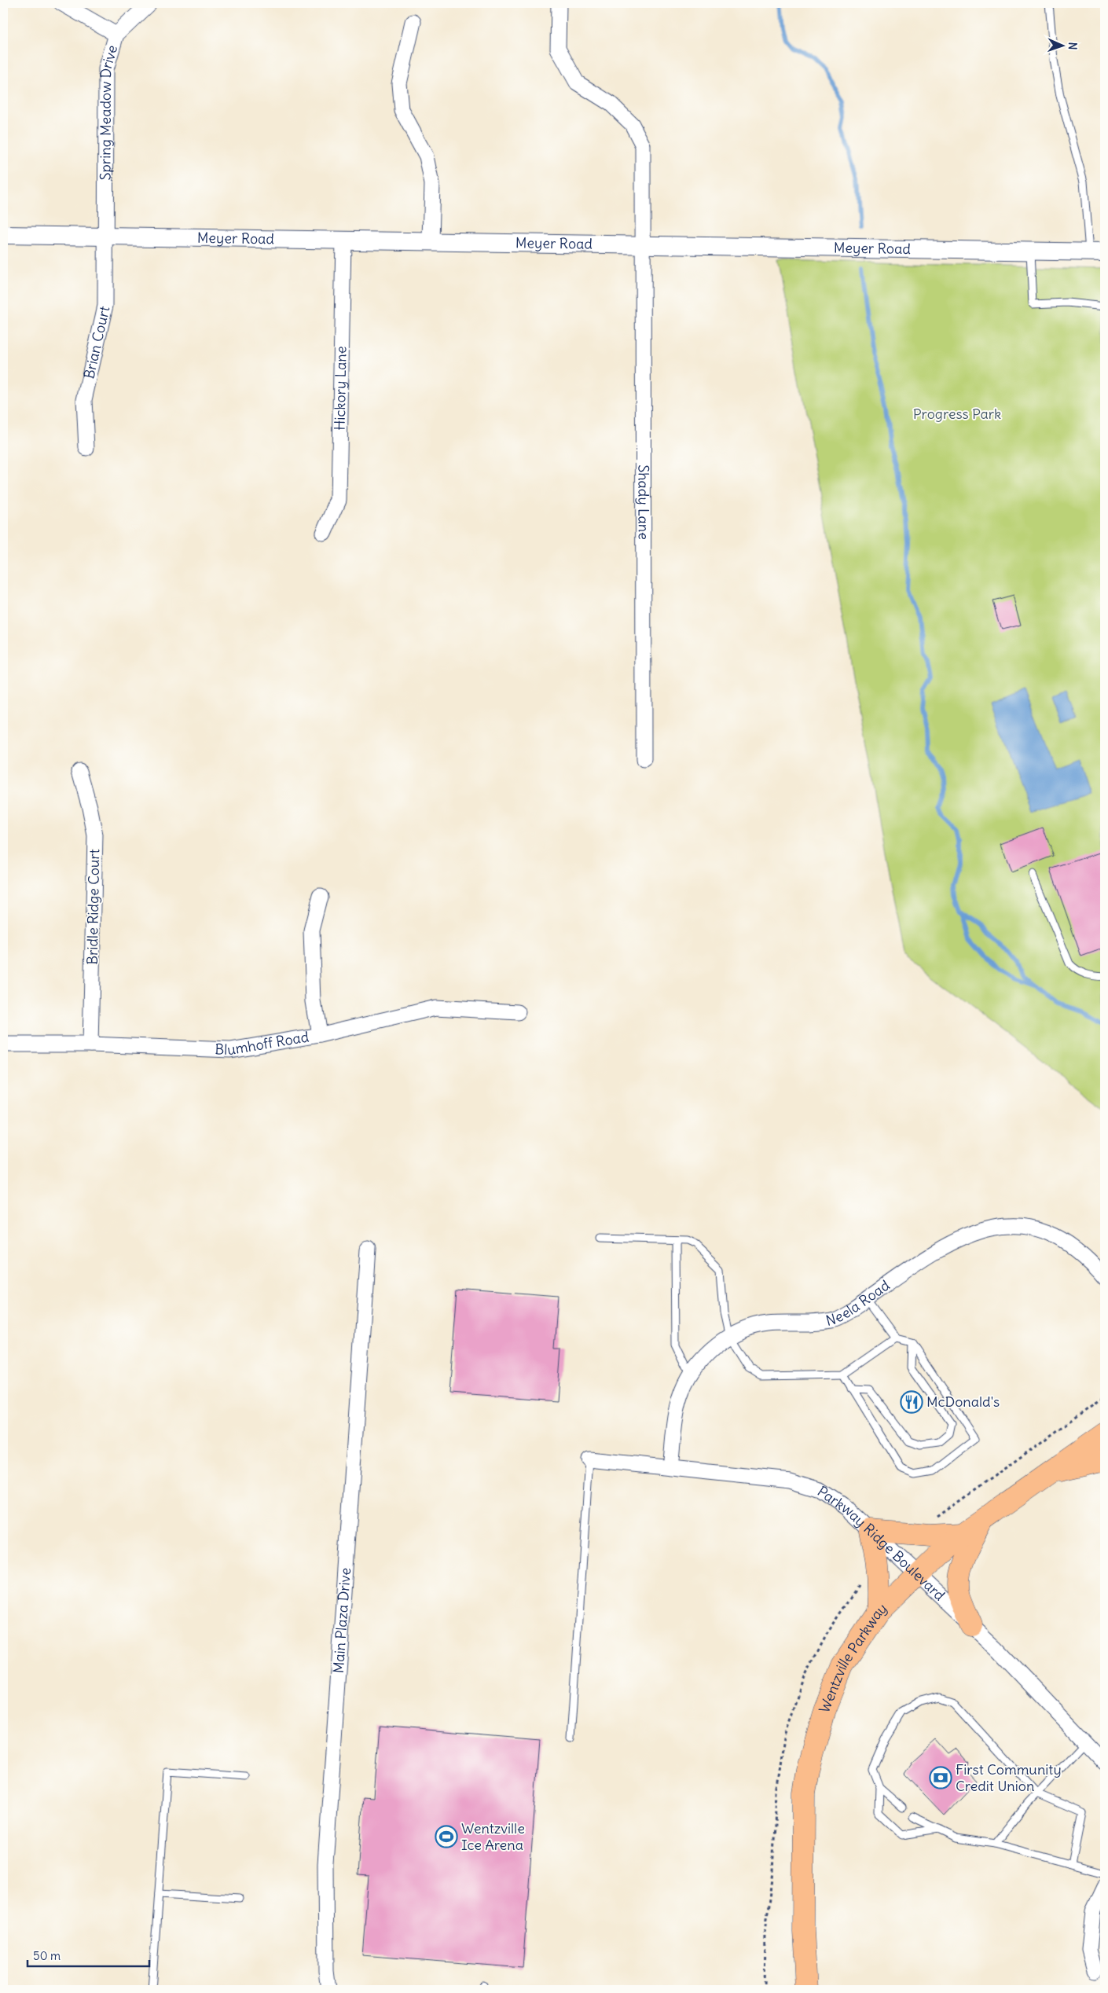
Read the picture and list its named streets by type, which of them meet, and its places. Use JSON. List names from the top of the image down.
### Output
{
  "streets": {
    "main road": ["Wentzville Parkway"],
    "street": [
      "Spring Meadow Drive",
      "Meyer Road",
      "Brian Court",
      "Hickory Lane",
      "Shady Lane",
      "Bridle Ridge Court",
      "Blumhoff Road",
      "Neela Road",
      "Parkway Ridge Boulevard",
      "Main Plaza Drive"
    ]
  },
  "crossings": [
    ["Spring Meadow Drive", "Meyer Road"],
    ["Spring Meadow Drive", "Brian Court"],
    ["Meyer Road", "Brian Court"],
    ["Meyer Road", "Hickory Lane"],
    ["Meyer Road", "Shady Lane"],
    ["Bridle Ridge Court", "Blumhoff Road"],
    ["Neela Road", "Parkway Ridge Boulevard"],
    ["Parkway Ridge Boulevard", "Wentzville Parkway"]
  ],
  "parks": ["Progress Park"],
  "places": {
    "restaurant": ["McDonald's"],
    "bank": ["First Community Credit Union"],
    "sports": ["Wentzville Ice Arena"]
  },
  "scale_bar": "50 m",
  "north": "right"
}
